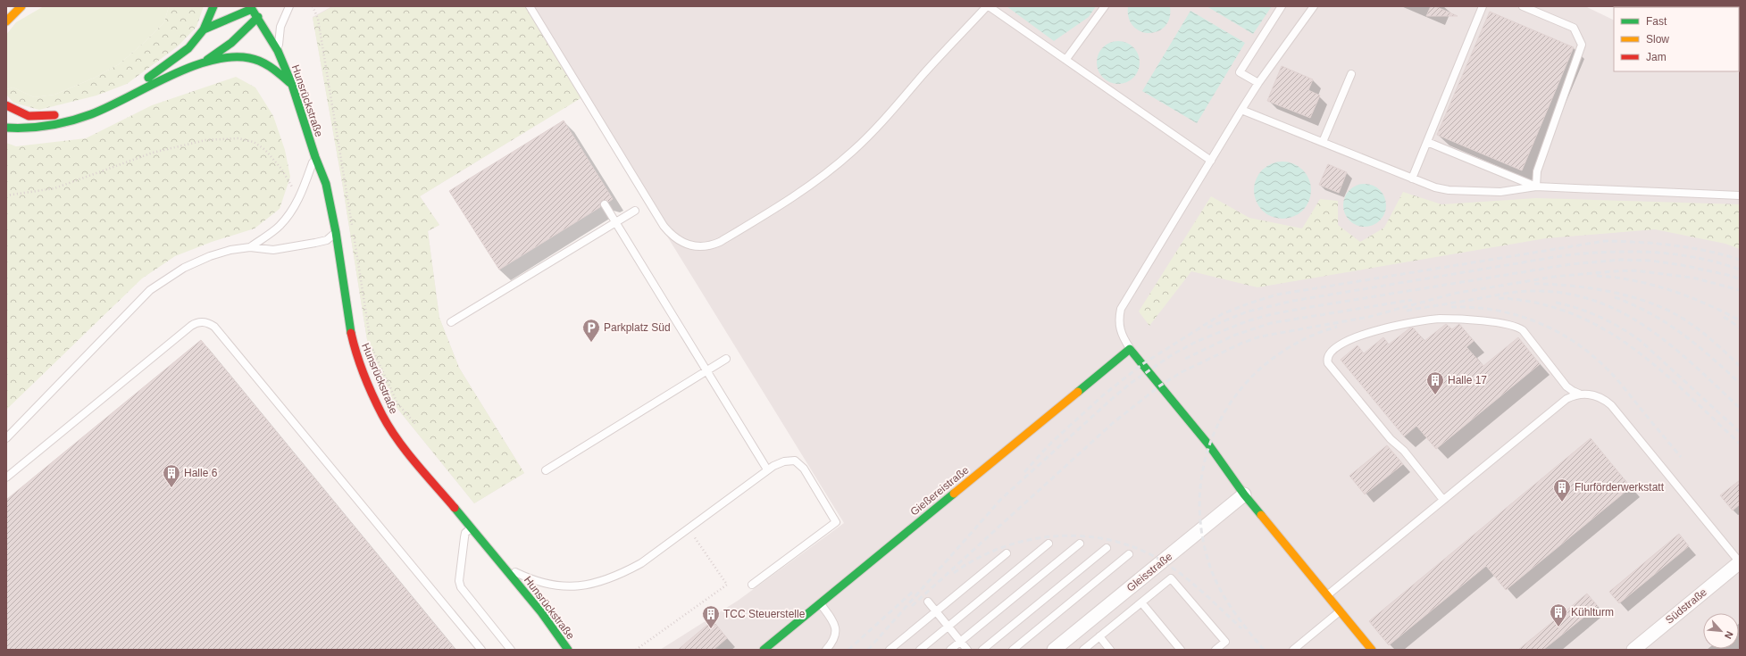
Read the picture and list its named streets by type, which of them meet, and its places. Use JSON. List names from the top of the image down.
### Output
{
  "streets": {
    "street": [
      "Hunsrückstraße",
      "Gießereistraße",
      "Gleisstraße",
      "Südstraße"
    ]
  },
  "places": {
    "parking": ["Parkplatz Süd"],
    "building": [
      "Halle 17",
      "Halle 6",
      "Flurförderwerkstatt",
      "Kühlturm",
      "TCC Steuerstelle"
    ]
  },
  "legend": ["Fast", "Slow", "Jam"],
  "north": "bottom right"
}
